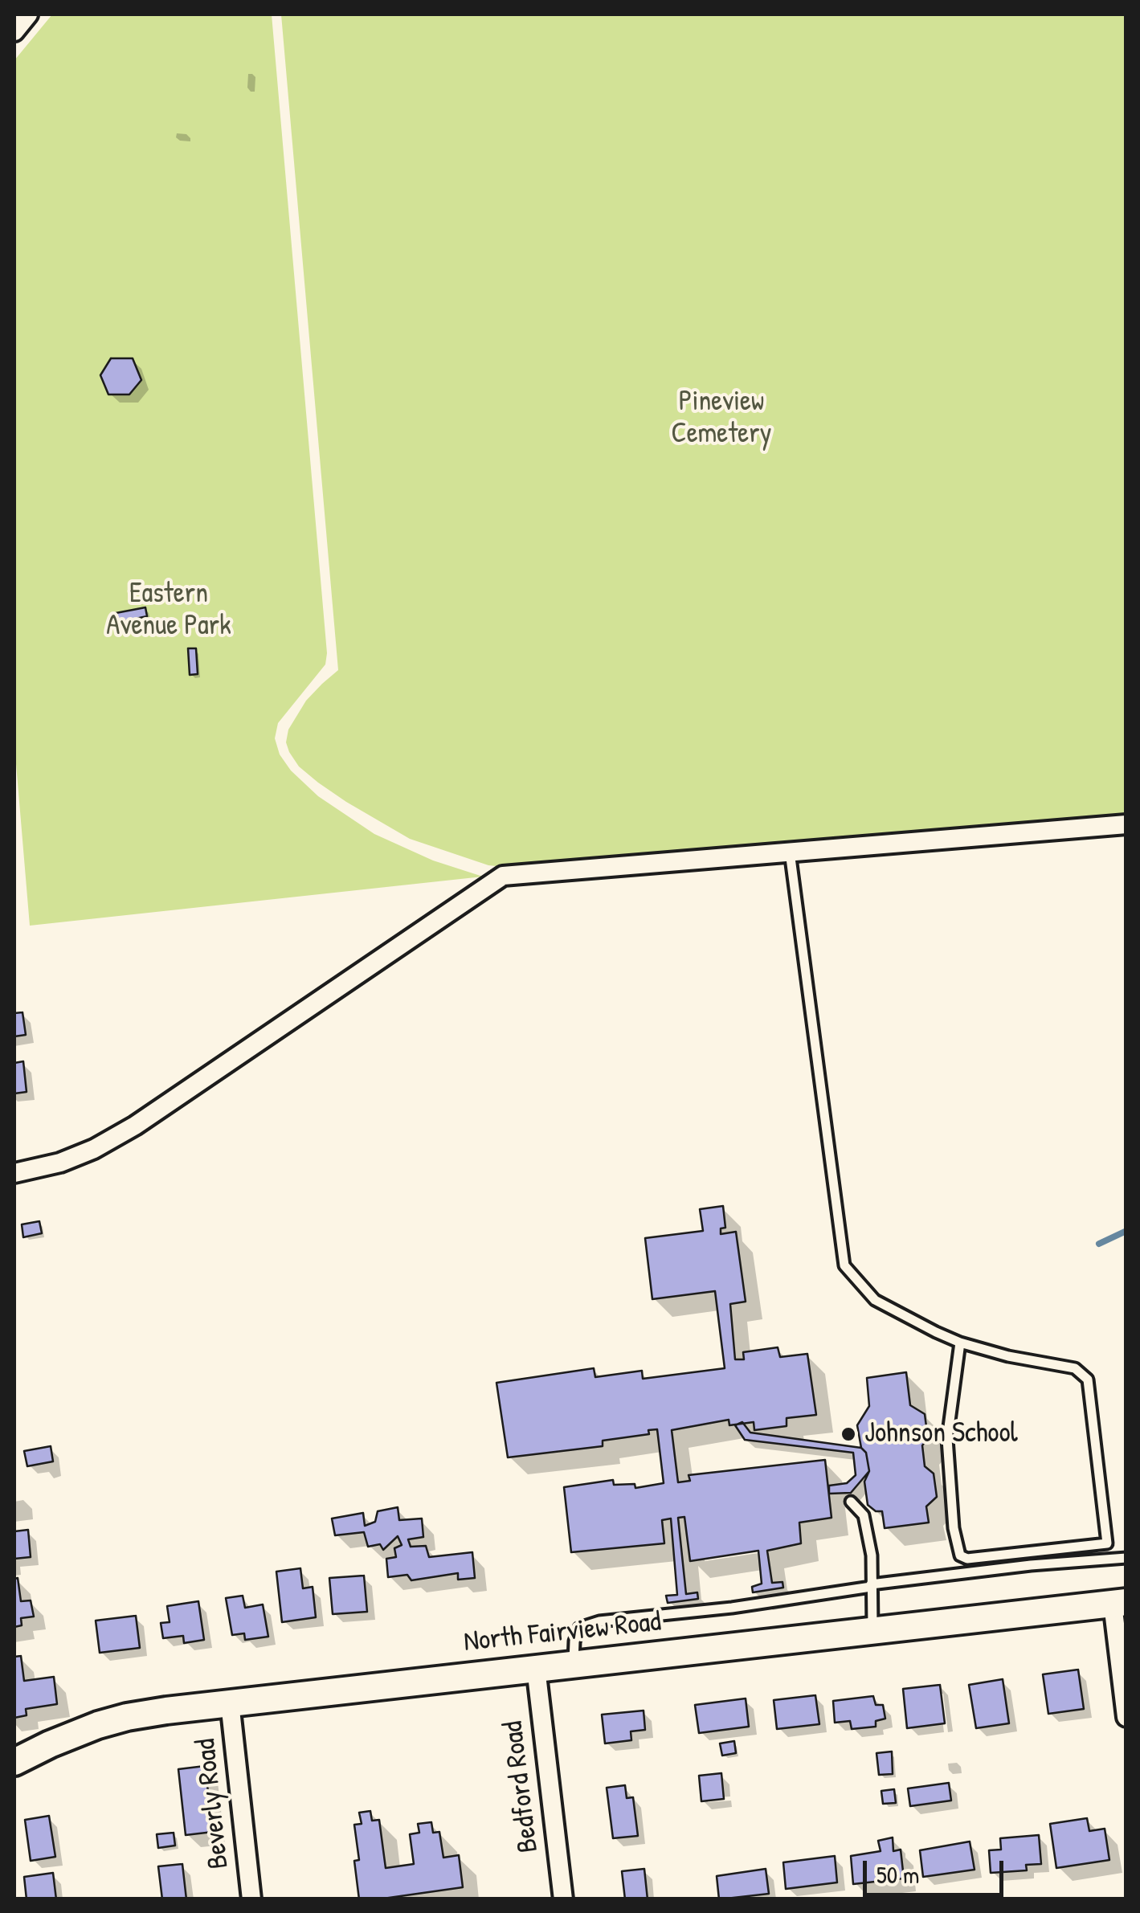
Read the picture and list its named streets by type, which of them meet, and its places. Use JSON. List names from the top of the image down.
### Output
{
  "streets": {
    "main road": ["North Fairview Road"],
    "street": ["Bedford Road", "Beverly Road"]
  },
  "crossings": [
    ["North Fairview Road", "Bedford Road"],
    ["North Fairview Road", "Beverly Road"]
  ],
  "parks": ["Pineview Cemetery", "Eastern Avenue Park"],
  "places": ["Johnson School"],
  "scale_bar": "50 m"
}
